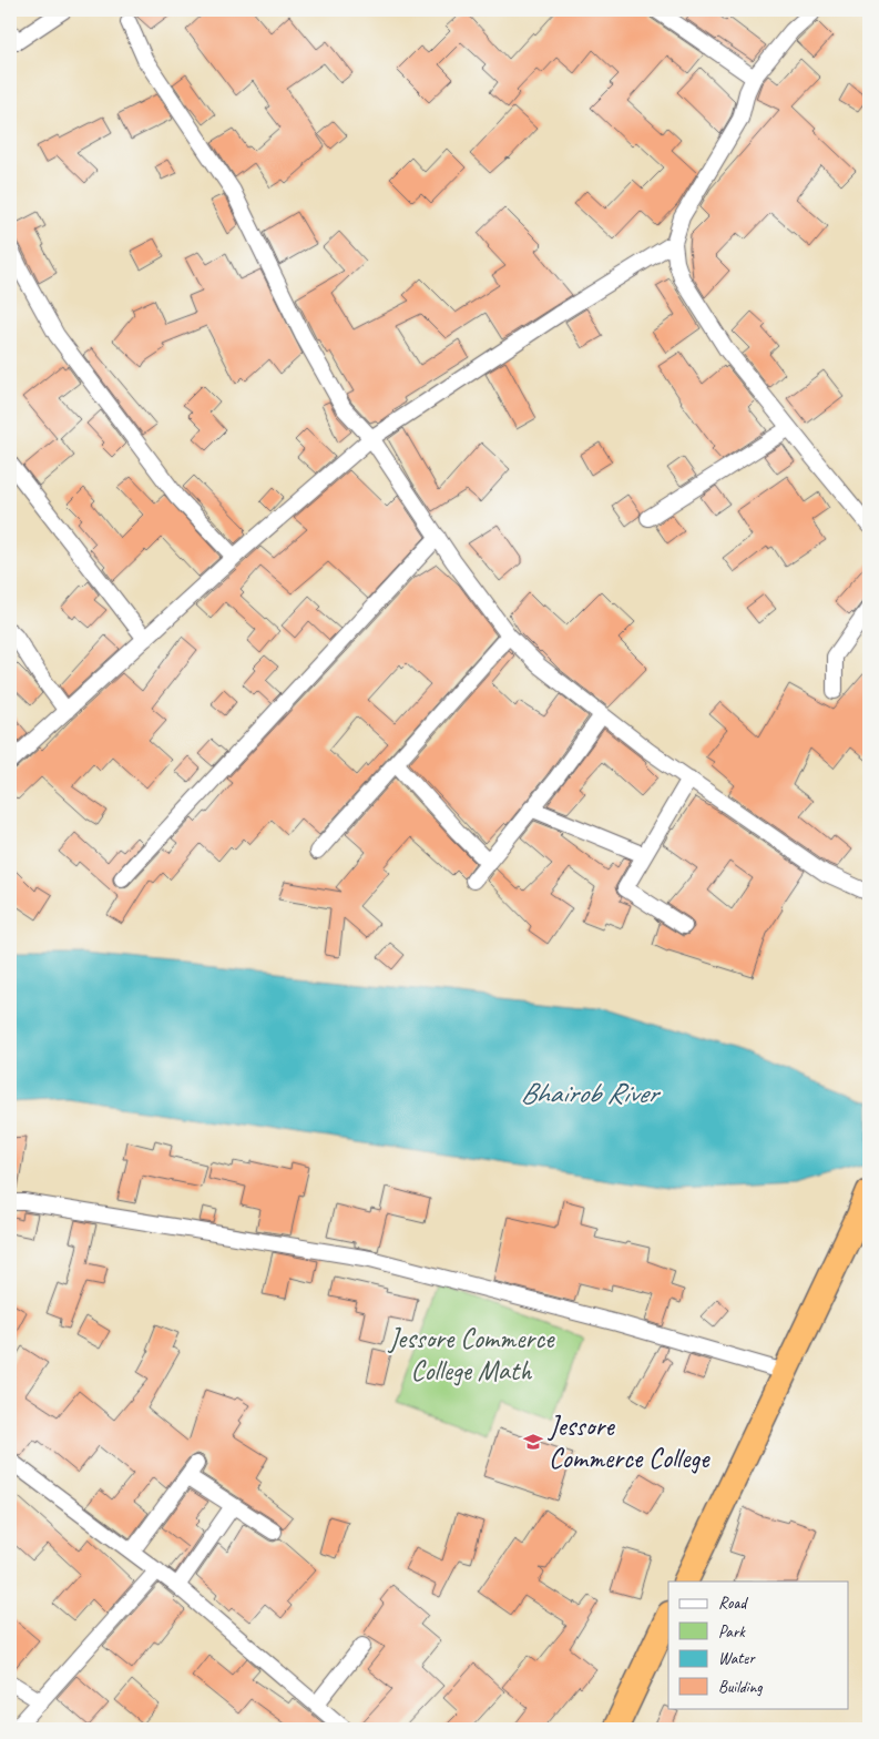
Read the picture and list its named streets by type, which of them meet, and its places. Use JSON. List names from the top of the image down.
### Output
{
  "water": ["Bhairob River"],
  "parks": ["Jessore Commerce College Math"],
  "places": {
    "school or university": ["Jessore Commerce College"]
  },
  "legend": [
    "Road",
    "Park",
    "Water",
    "Building"
  ]
}
